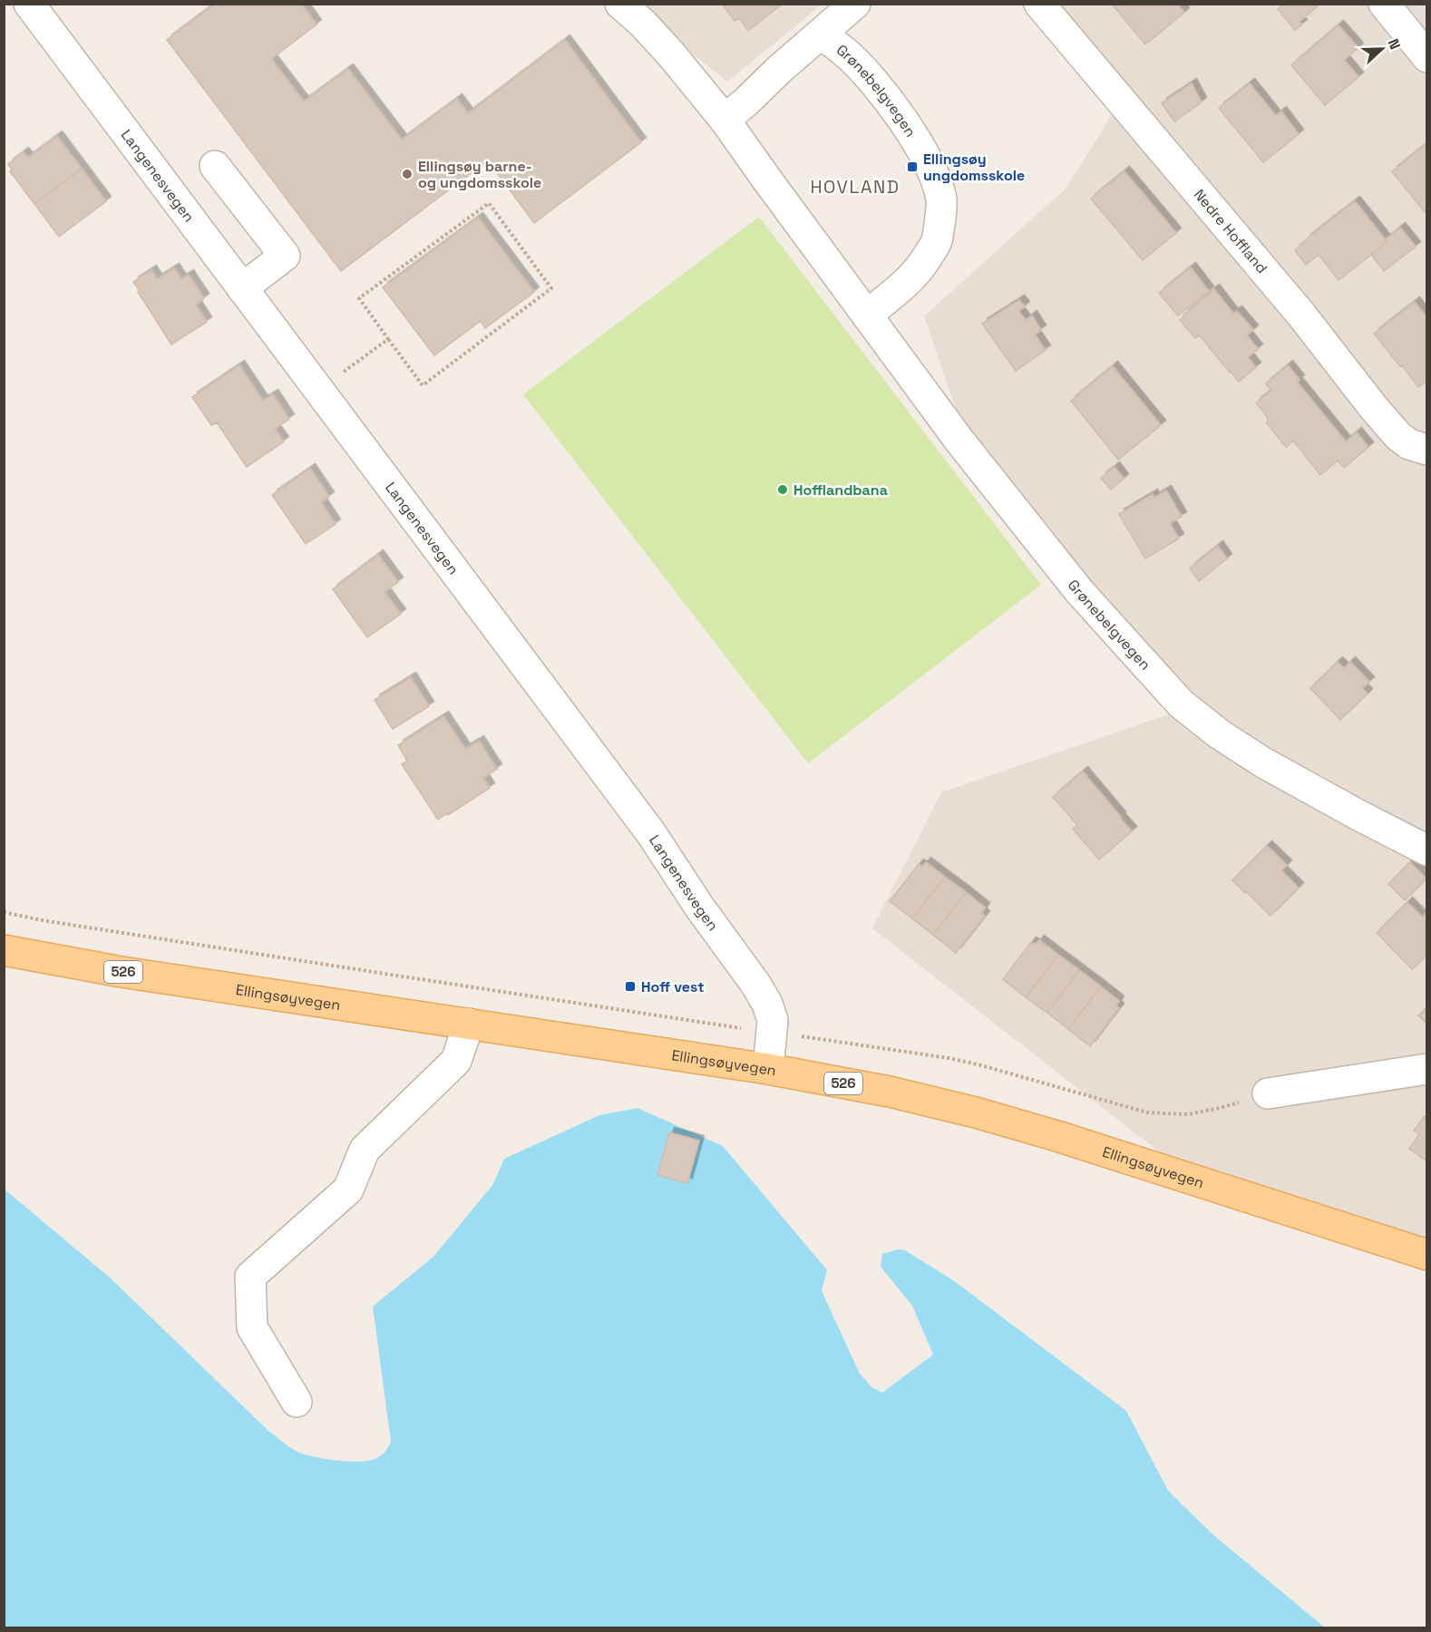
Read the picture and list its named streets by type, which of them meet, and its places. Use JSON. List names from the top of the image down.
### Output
{
  "streets": {
    "main road": ["526", "Ellingsøyvegen"],
    "street": ["Grønebelgvegen", "Langenesvegen", "Nedre Hoffland"]
  },
  "crossings": [
    ["Langenesvegen", "Ellingsøyvegen"]
  ],
  "districts": ["HOVLAND"],
  "places": {
    "transit": ["Ellingsøy ungdomsskole", "Hoff vest"],
    "other": ["Ellingsøy barne- og ungdomsskole", "Hofflandbana"]
  },
  "north": "right"
}
